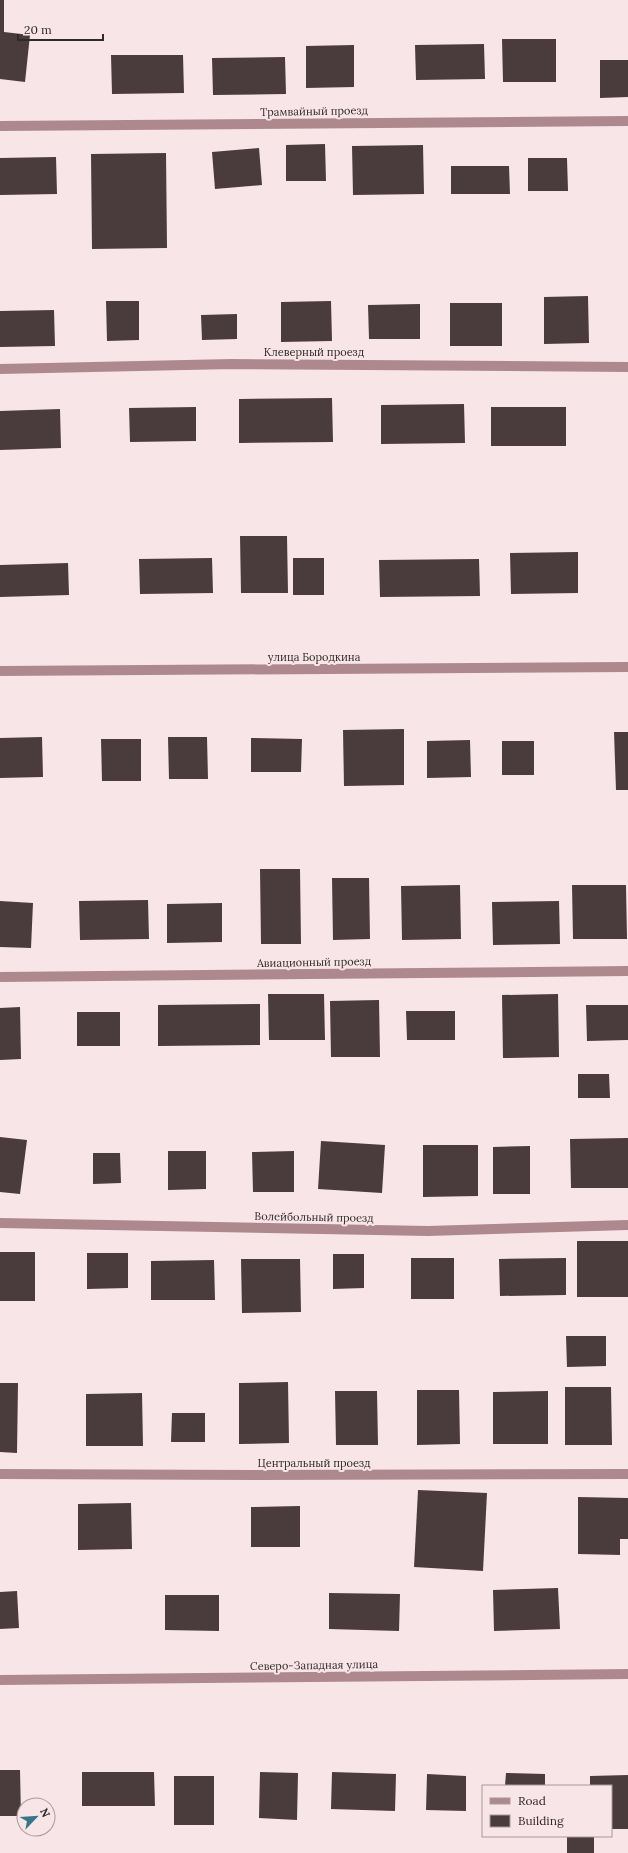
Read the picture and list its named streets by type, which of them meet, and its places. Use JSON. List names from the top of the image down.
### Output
{
  "streets": {
    "street": [
      "Трамвайный проезд",
      "Клеверный проезд",
      "улица Бородкина",
      "Авиационный проезд",
      "Волейбольный проезд",
      "Центральный проезд",
      "Северо-Западная улица"
    ]
  },
  "legend": ["Road", "Building"],
  "scale_bar": "20 m",
  "north": "top right"
}
